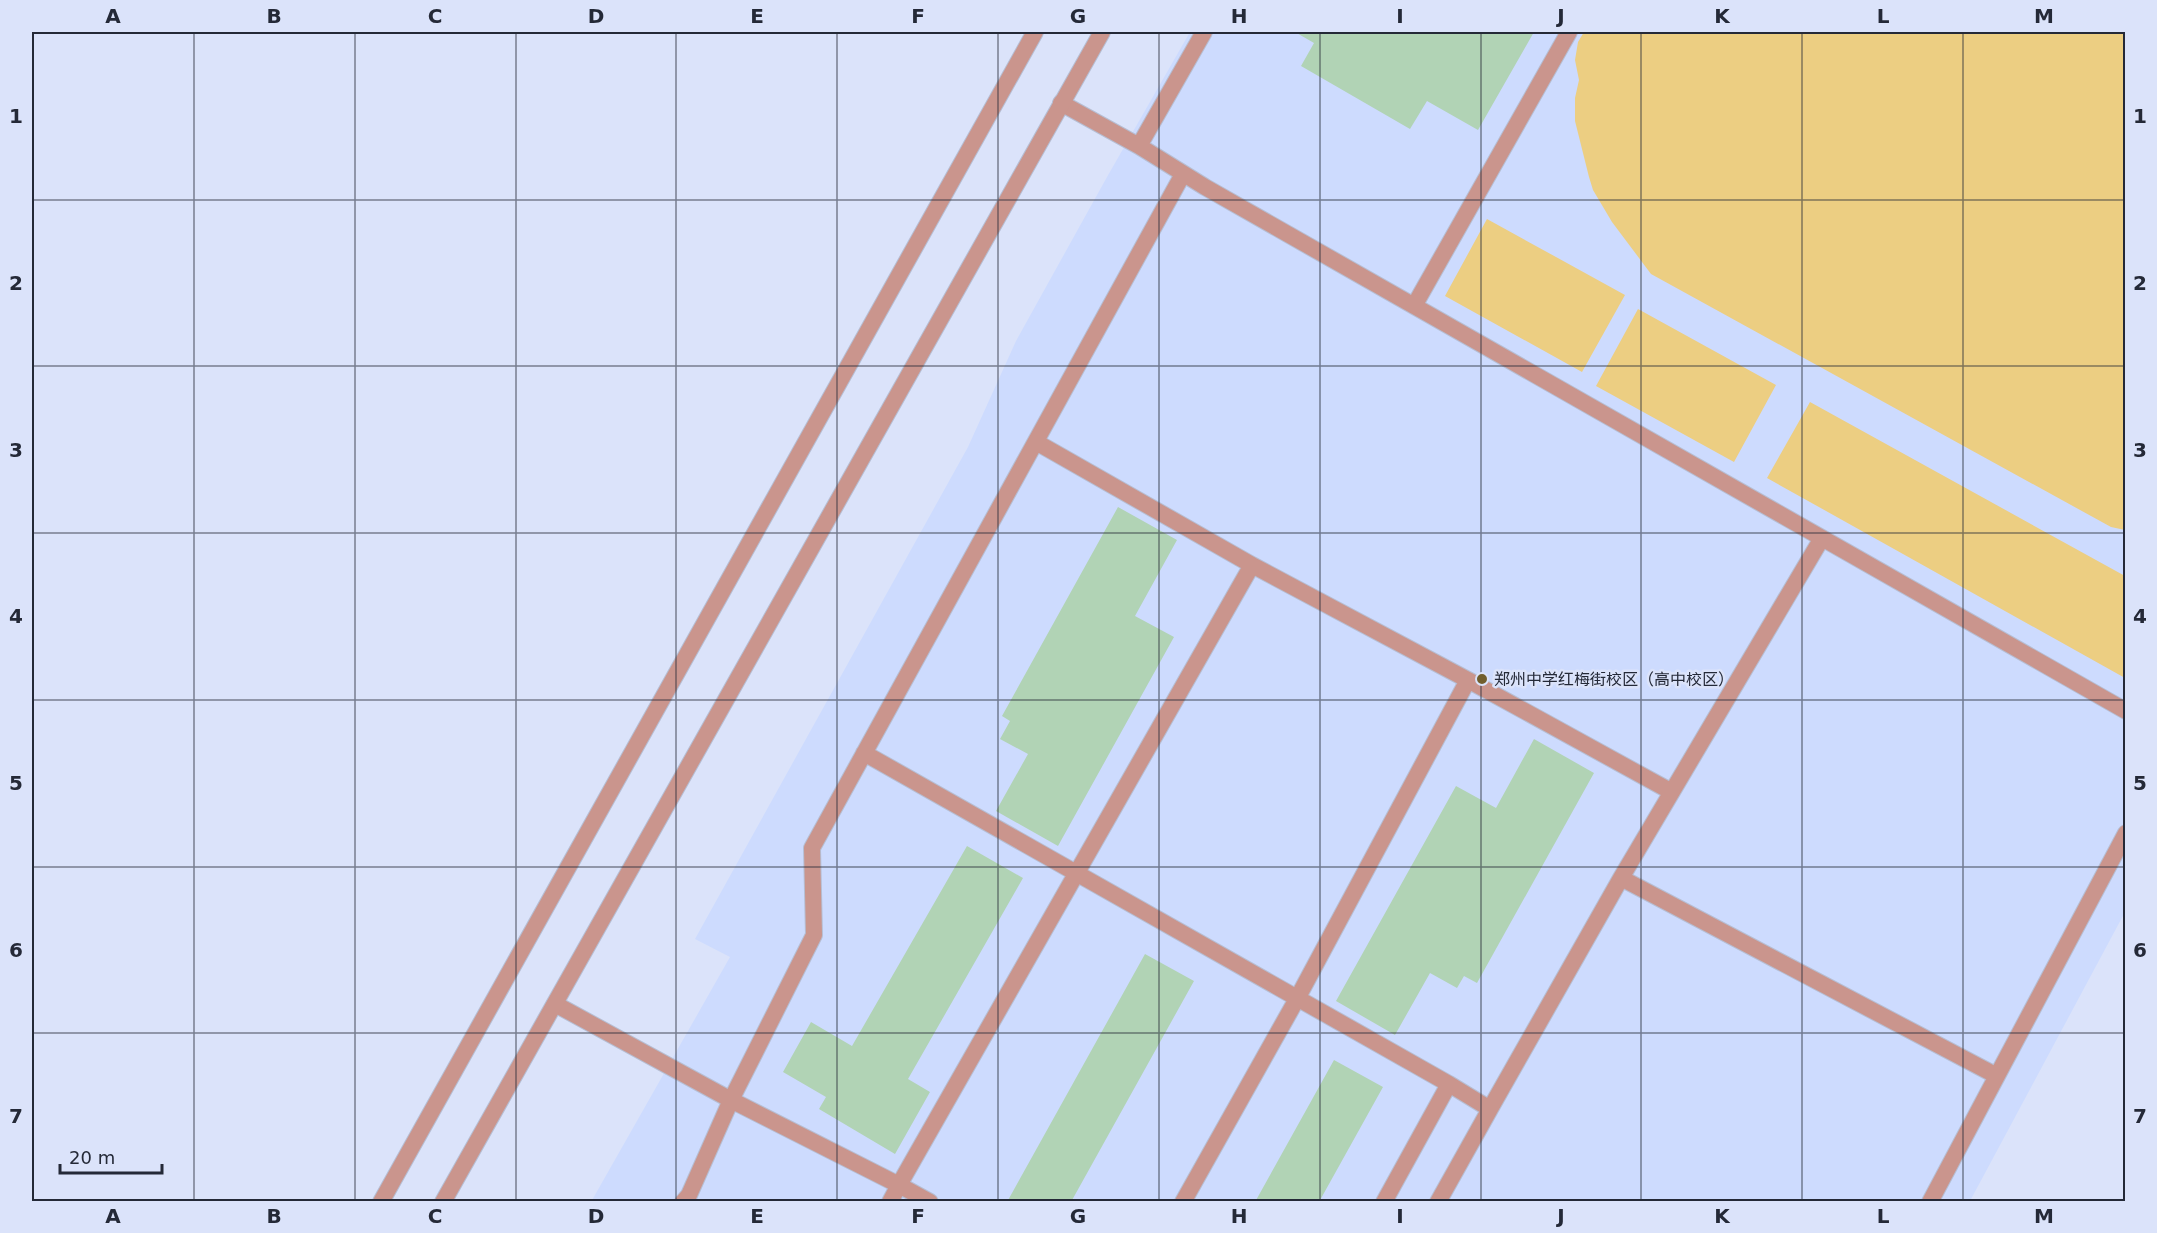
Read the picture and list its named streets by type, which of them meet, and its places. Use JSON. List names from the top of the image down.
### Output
{
  "places": ["郑州中学红梅街校区（高中校区）"],
  "scale_bar": "20 m",
  "grid": {
    "columns": [
      "A",
      "B",
      "C",
      "D",
      "E",
      "F",
      "G",
      "H",
      "I",
      "J",
      "K",
      "L",
      "M"
    ],
    "rows": [
      "1",
      "2",
      "3",
      "4",
      "5",
      "6",
      "7"
    ]
  }
}
